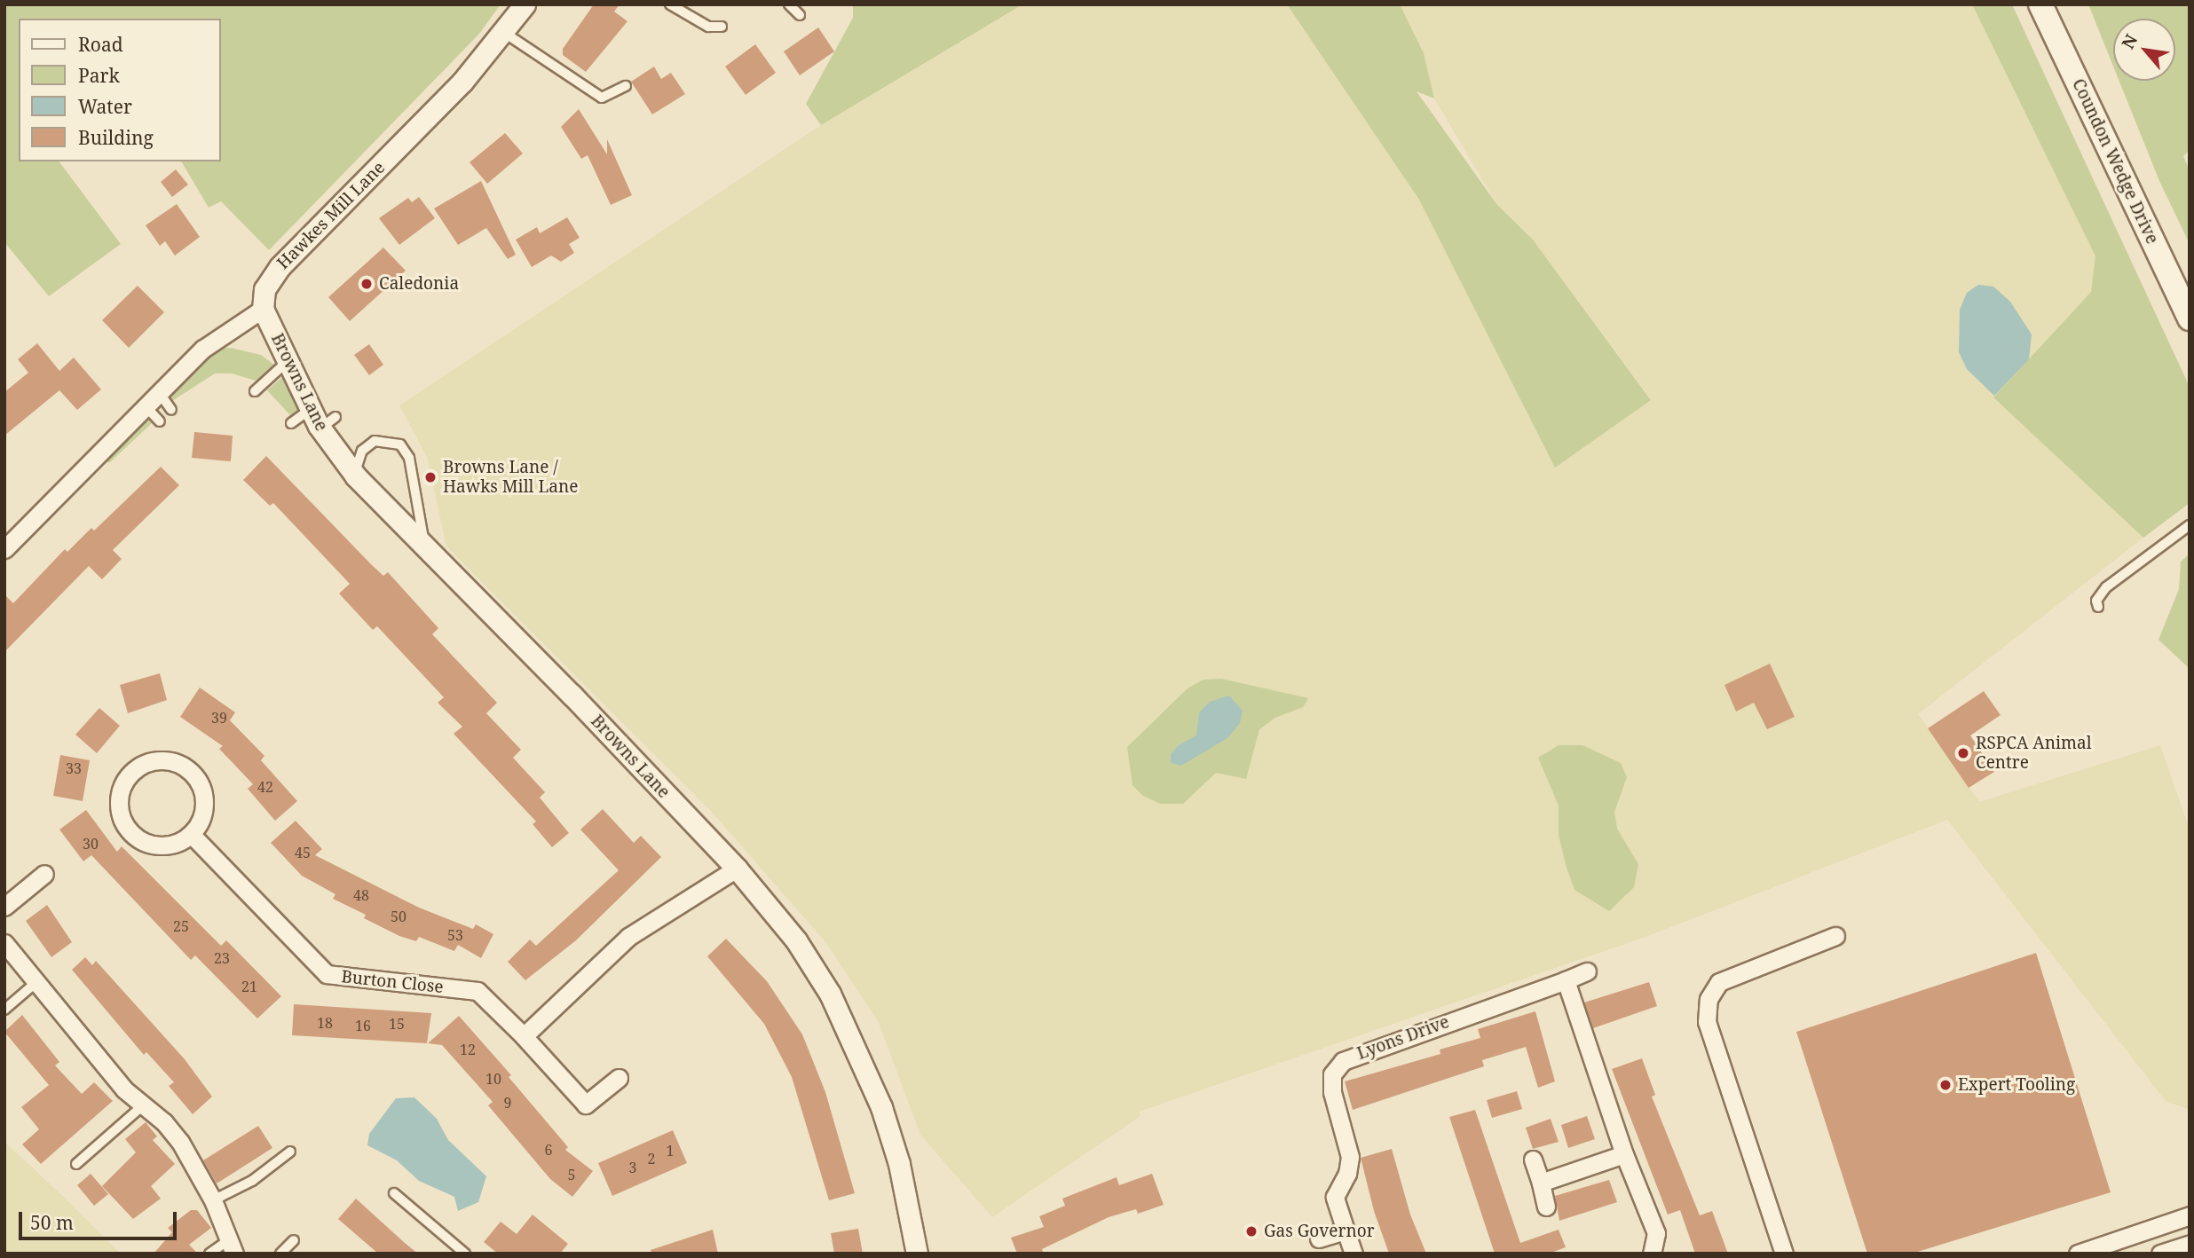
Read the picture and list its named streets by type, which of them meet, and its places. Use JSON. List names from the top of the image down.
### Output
{
  "streets": {
    "main road": ["Coundon Wedge Drive"],
    "street": [
      "Hawkes Mill Lane",
      "Browns Lane",
      "Burton Close",
      "Lyons Drive"
    ]
  },
  "crossings": [
    ["Hawkes Mill Lane", "Browns Lane"]
  ],
  "places": [
    "Caledonia",
    "Browns Lane / Hawks Mill Lane",
    "RSPCA Animal Centre",
    "Expert Tooling",
    "Gas Governor"
  ],
  "house_numbers": [
    "39",
    "33",
    "42",
    "30",
    "45",
    "48",
    "50",
    "25",
    "53",
    "23",
    "21",
    "18",
    "15",
    "16",
    "12",
    "10",
    "9",
    "6",
    "1",
    "2",
    "3",
    "5"
  ],
  "legend": [
    "Road",
    "Park",
    "Water",
    "Building"
  ],
  "scale_bar": "50 m",
  "north": "top left"
}
